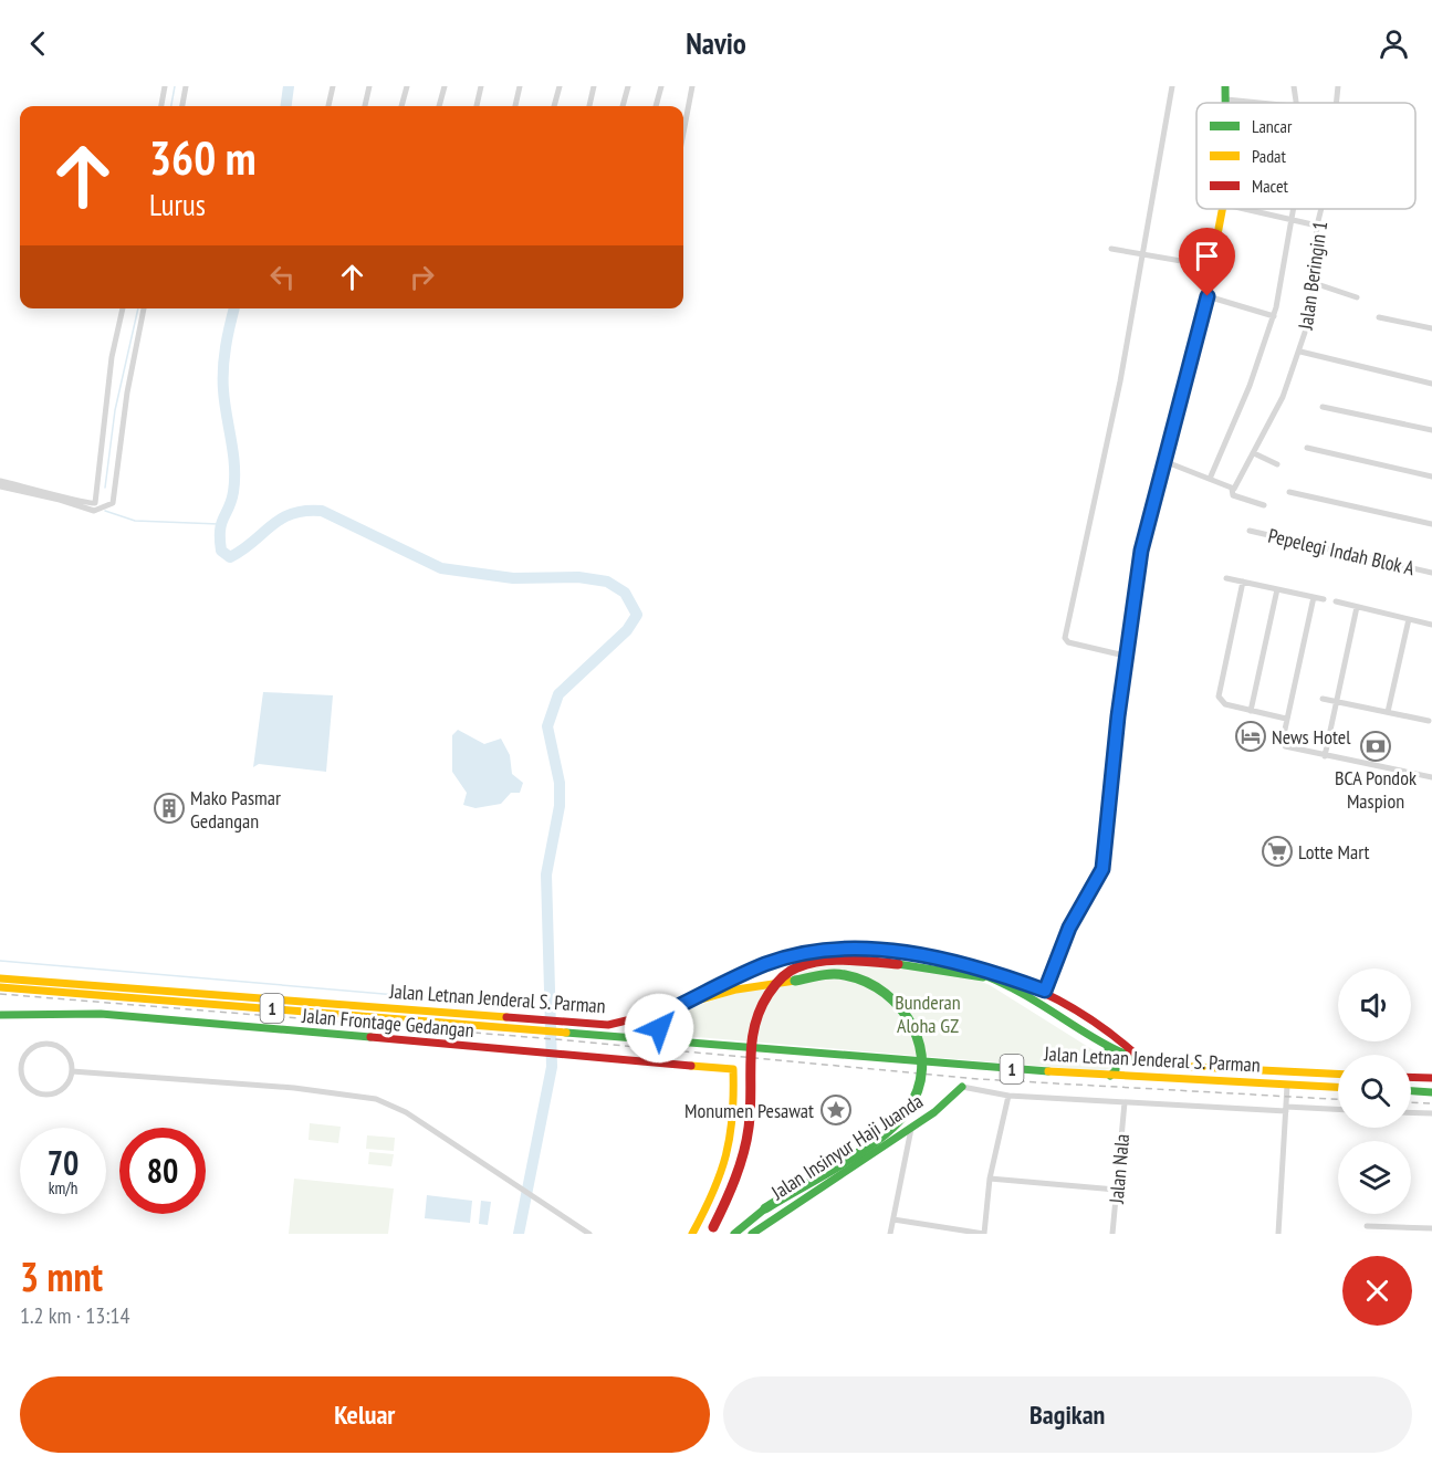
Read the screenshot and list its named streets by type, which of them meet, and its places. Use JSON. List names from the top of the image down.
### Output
{
  "streets": {
    "main road": [
      "Jalan Letnan Jenderal S. Parman",
      "1",
      "Jalan Frontage Gedangan",
      "Jalan Insinyur Haji Juanda"
    ],
    "street": ["Jalan Beringin 1", "Pepelegi Indah Blok A", "Jalan Nala"]
  },
  "parks": ["Bunderan Aloha GZ"],
  "places": {
    "hotel": ["News Hotel"],
    "bank": ["BCA Pondok Maspion"],
    "building": ["Mako Pasmar Gedangan"],
    "supermarket": ["Lotte Mart"],
    "place": ["Monumen Pesawat"]
  },
  "legend": ["Lancar", "Padat", "Macet"],
  "page": {
    "header": "Navio",
    "turn": ["360 m", "Lurus"],
    "speed": "70 km/h",
    "limit": "80",
    "heading": ["3 mnt", "1.2 km · 13:14"],
    "buttons": ["Keluar", "Bagikan"]
  }
}
